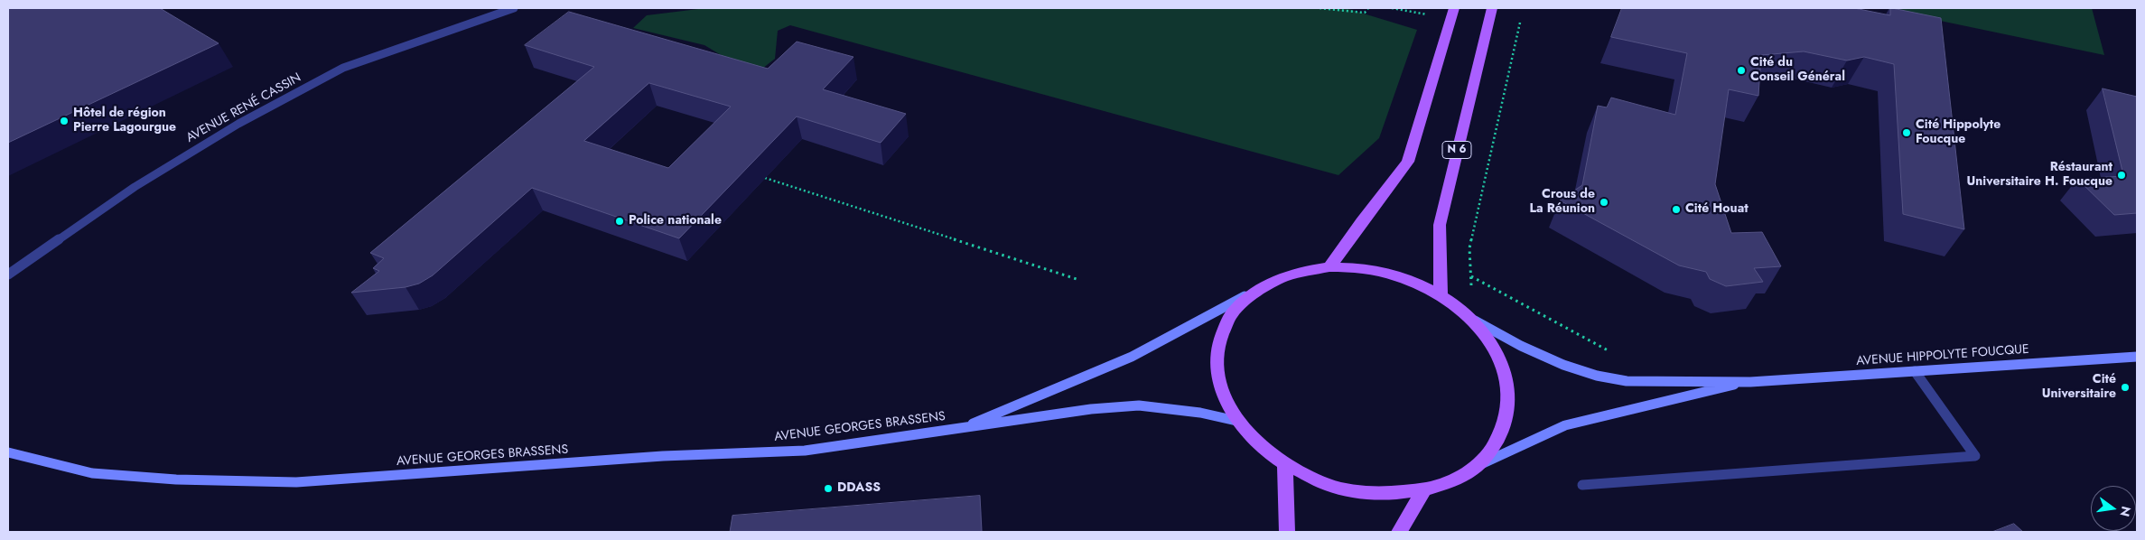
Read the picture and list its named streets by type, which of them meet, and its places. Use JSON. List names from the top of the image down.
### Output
{
  "streets": {
    "main road": ["N 6"],
    "street": ["AVENUE RENÉ CASSIN", "AVENUE HIPPOLYTE FOUCQUE", "AVENUE GEORGES BRASSENS"]
  },
  "places": [
    "Cité du Conseil Général",
    "Hôtel de région Pierre Lagourgue",
    "Cité Hippolyte Foucque",
    "Réstaurant Universitaire H. Foucque",
    "Crous de La Réunion",
    "Cité Houat",
    "Police nationale",
    "Cité Universitaire",
    "DDASS"
  ],
  "north": "right"
}
